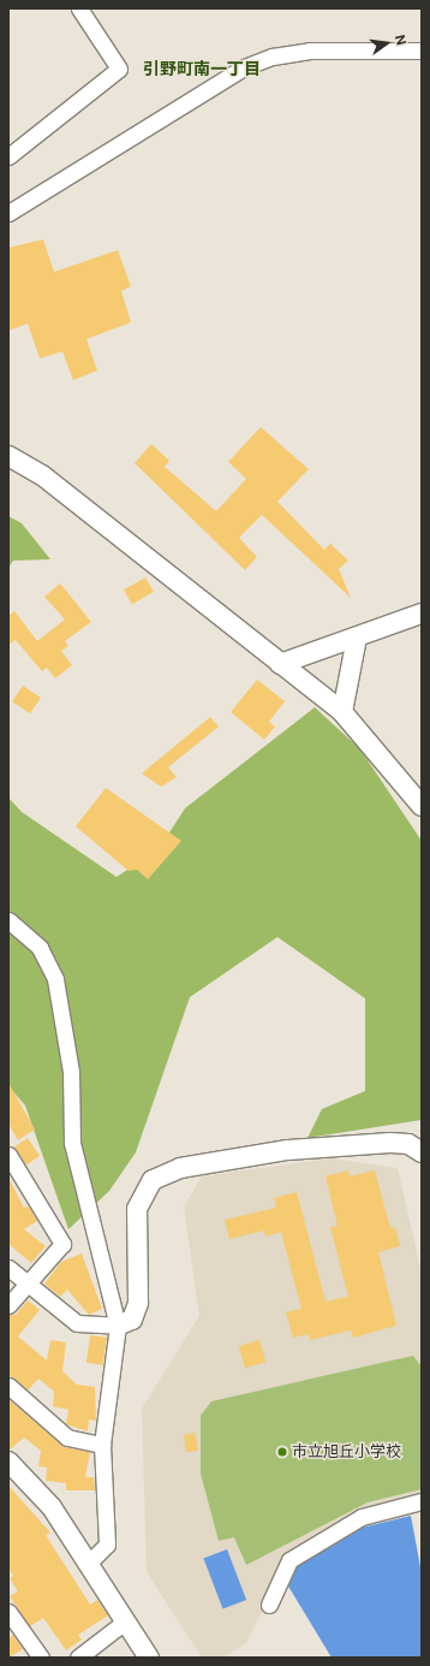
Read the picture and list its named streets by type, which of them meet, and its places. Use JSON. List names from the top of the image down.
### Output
{
  "districts": ["引野町南一丁目"],
  "places": ["市立旭丘小学校"],
  "north": "right"
}
